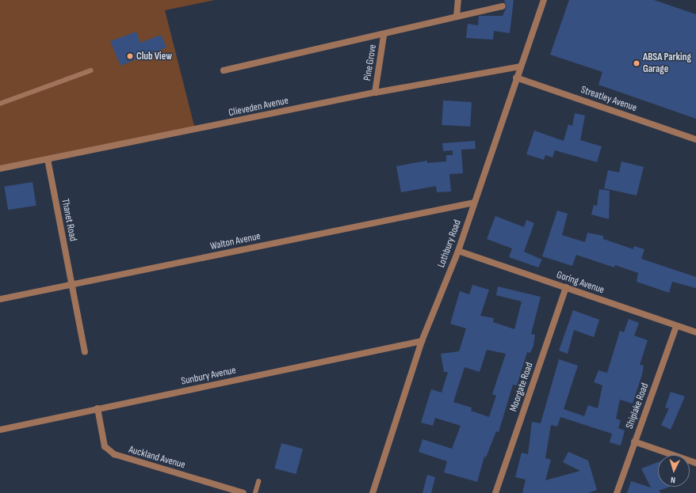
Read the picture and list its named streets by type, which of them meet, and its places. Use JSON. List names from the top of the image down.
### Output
{
  "streets": {
    "street": [
      "Pine Grove",
      "Streatley Avenue",
      "Clieveden Avenue",
      "Thanet Road",
      "Walton Avenue",
      "Lothbury Road",
      "Goring Avenue",
      "Sunbury Avenue",
      "Moorgate Road",
      "Shiplake Road",
      "Auckland Avenue"
    ]
  },
  "crossings": [
    ["Pine Grove", "Clieveden Avenue"],
    ["Streatley Avenue", "Lothbury Road"],
    ["Clieveden Avenue", "Thanet Road"],
    ["Clieveden Avenue", "Lothbury Road"],
    ["Thanet Road", "Walton Avenue"],
    ["Walton Avenue", "Lothbury Road"],
    ["Lothbury Road", "Goring Avenue"],
    ["Lothbury Road", "Sunbury Avenue"],
    ["Goring Avenue", "Moorgate Road"],
    ["Goring Avenue", "Shiplake Road"],
    ["Sunbury Avenue", "Auckland Avenue"]
  ],
  "places": ["Club View", "ABSA Parking Garage"],
  "north": "bottom"
}
